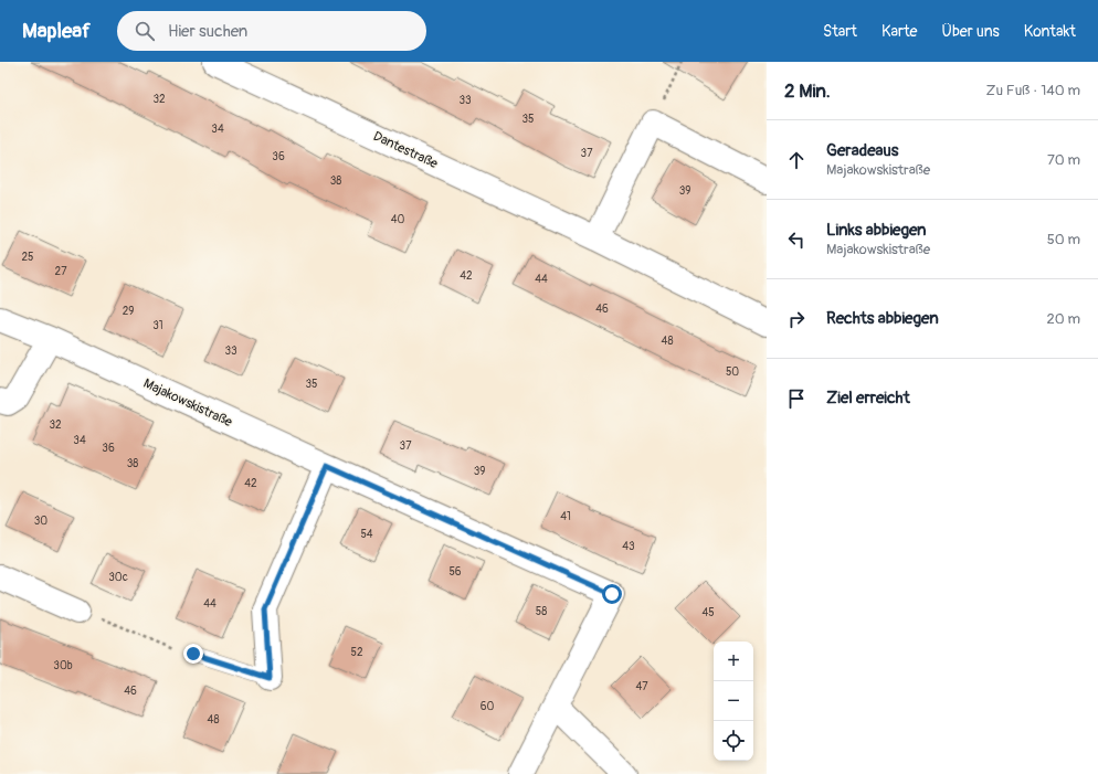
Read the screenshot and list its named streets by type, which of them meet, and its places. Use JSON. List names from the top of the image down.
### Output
{
  "streets": {
    "street": ["Dantestraße", "Majakowskistraße"]
  },
  "house_numbers": [
    "32",
    "33",
    "35",
    "34",
    "37",
    "36",
    "38",
    "39",
    "40",
    "25",
    "27",
    "42",
    "44",
    "46",
    "29",
    "31",
    "48",
    "33",
    "50",
    "35",
    "32",
    "34",
    "37",
    "36",
    "38",
    "39",
    "42",
    "41",
    "30",
    "54",
    "43",
    "56",
    "30c",
    "44",
    "58",
    "45",
    "52",
    "30b",
    "47",
    "46",
    "60",
    "48"
  ],
  "page": {
    "header": "Mapleaf",
    "search": "Hier suchen",
    "nav": [
      "Start",
      "Karte",
      "Über uns",
      "Kontakt"
    ],
    "heading": ["2 Min.", "Zu Fuß · 140 m"],
    "list": [
      ["Geradeaus", "Majakowskistraße", "70 m"],
      ["Links abbiegen", "Majakowskistraße", "50 m"],
      ["Rechts abbiegen", "20 m"],
      "Ziel erreicht"
    ],
    "map_buttons": ["+", "−"]
  }
}
